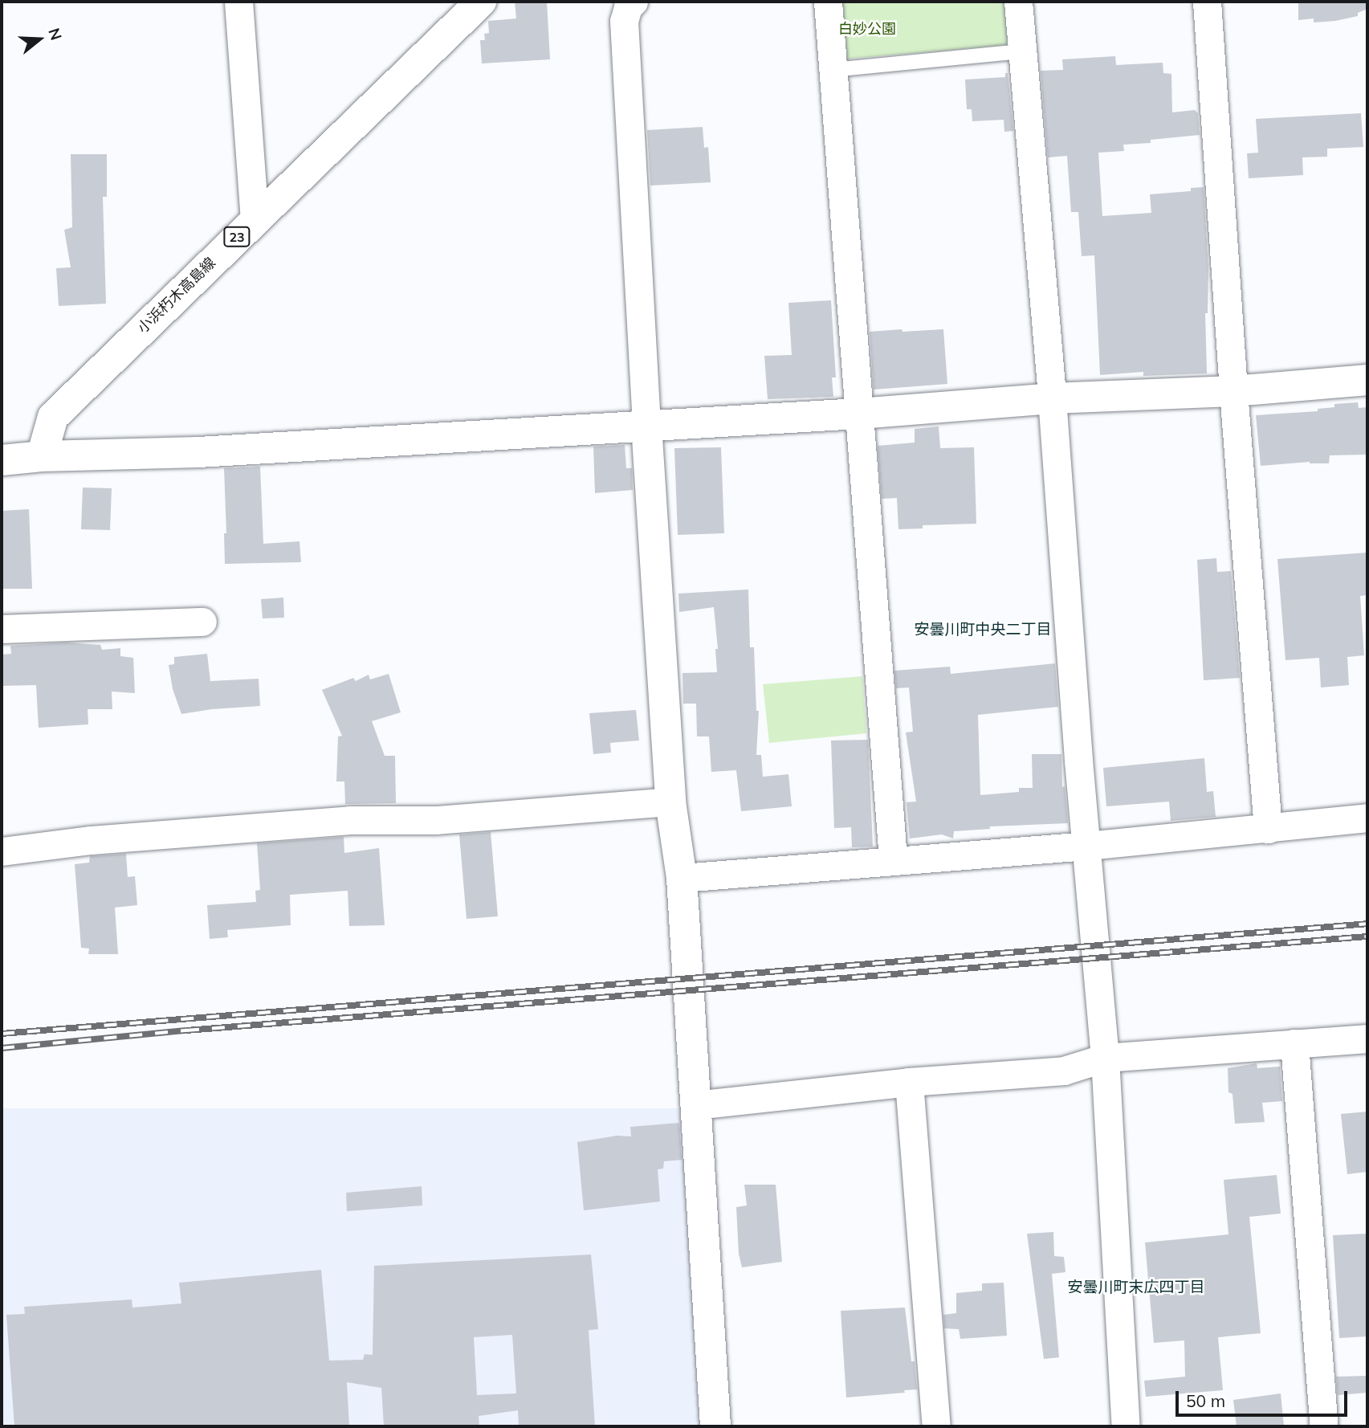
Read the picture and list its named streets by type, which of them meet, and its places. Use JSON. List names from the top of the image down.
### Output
{
  "streets": {
    "street": ["23", "小浜朽木高島線"]
  },
  "districts": ["安曇川町中央二丁目", "安曇川町末広四丁目"],
  "parks": ["白妙公園"],
  "scale_bar": "50 m",
  "north": "right"
}
